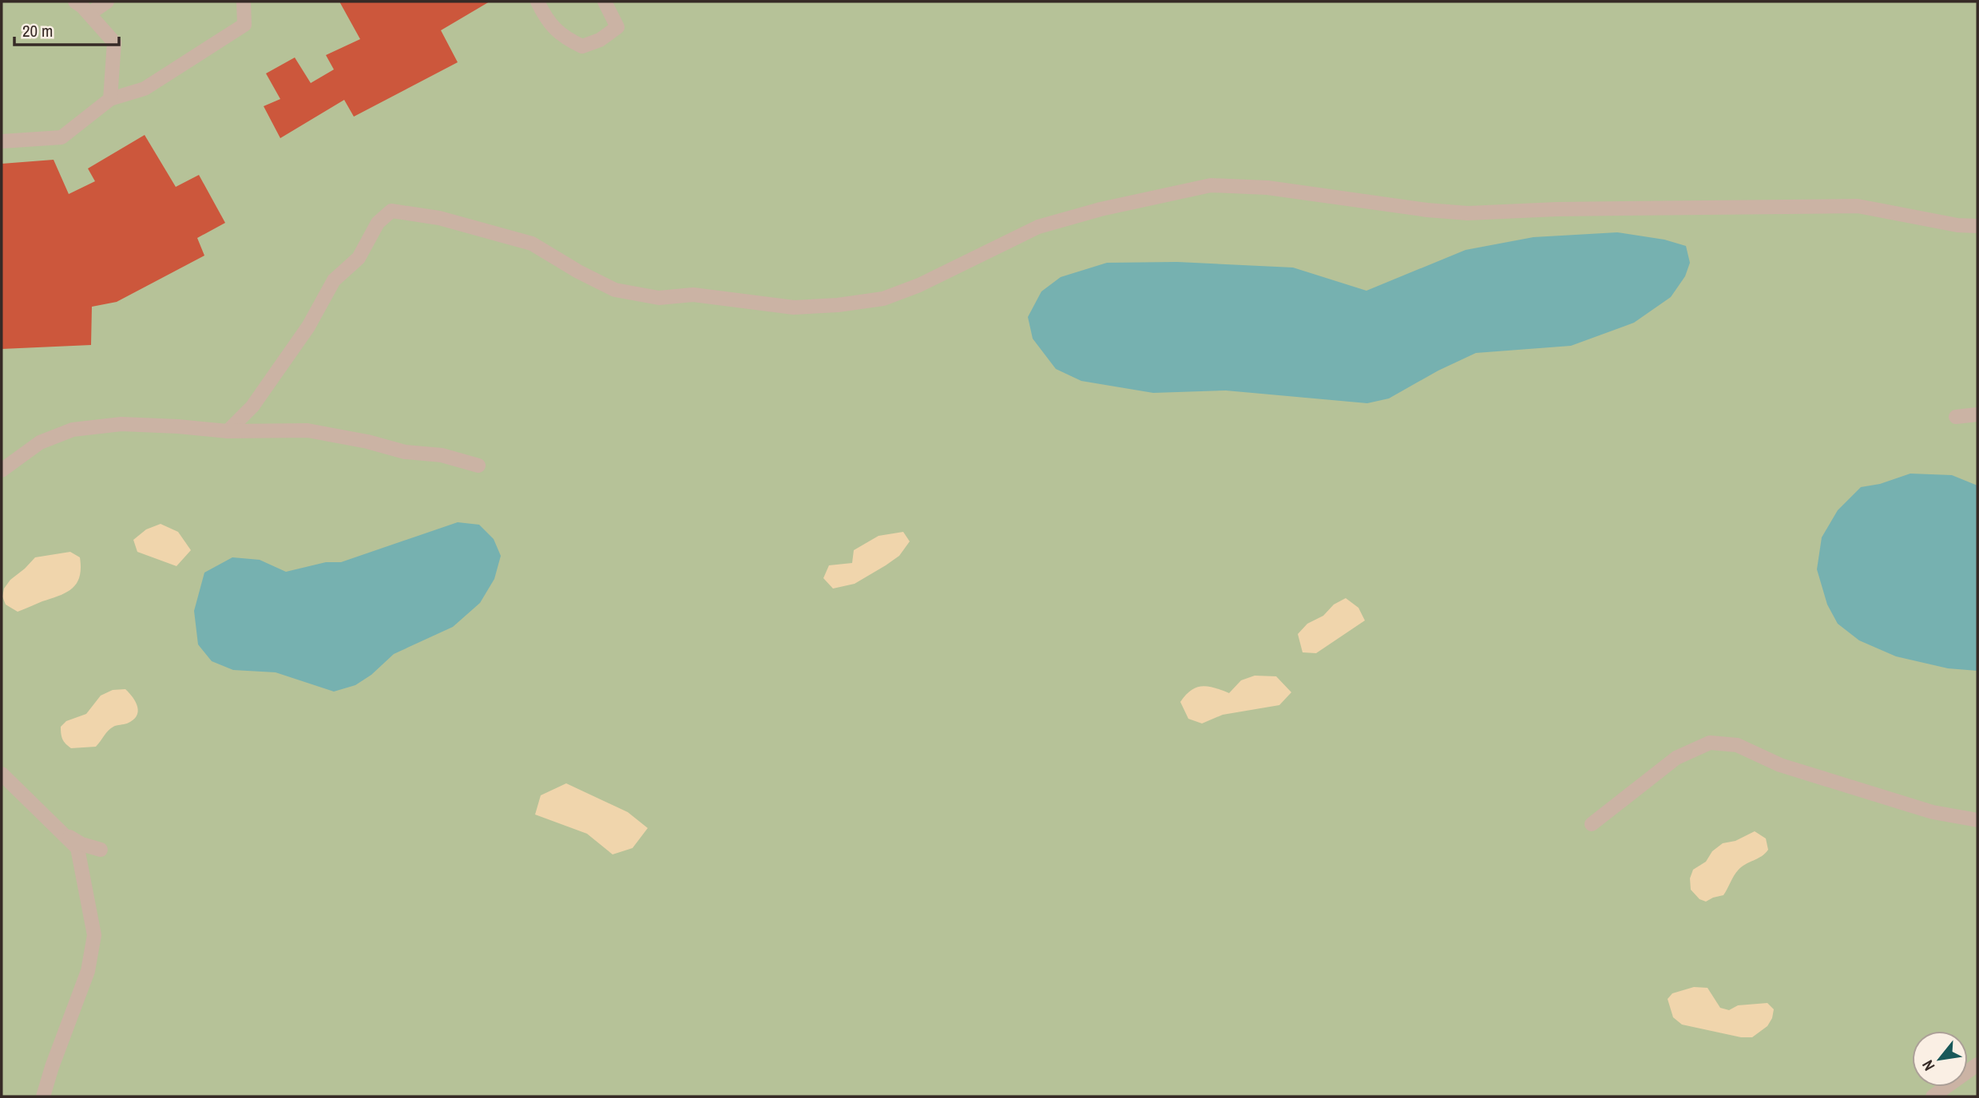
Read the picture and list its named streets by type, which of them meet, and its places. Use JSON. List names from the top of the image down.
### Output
{
  "scale_bar": "20 m",
  "north": "bottom left"
}
